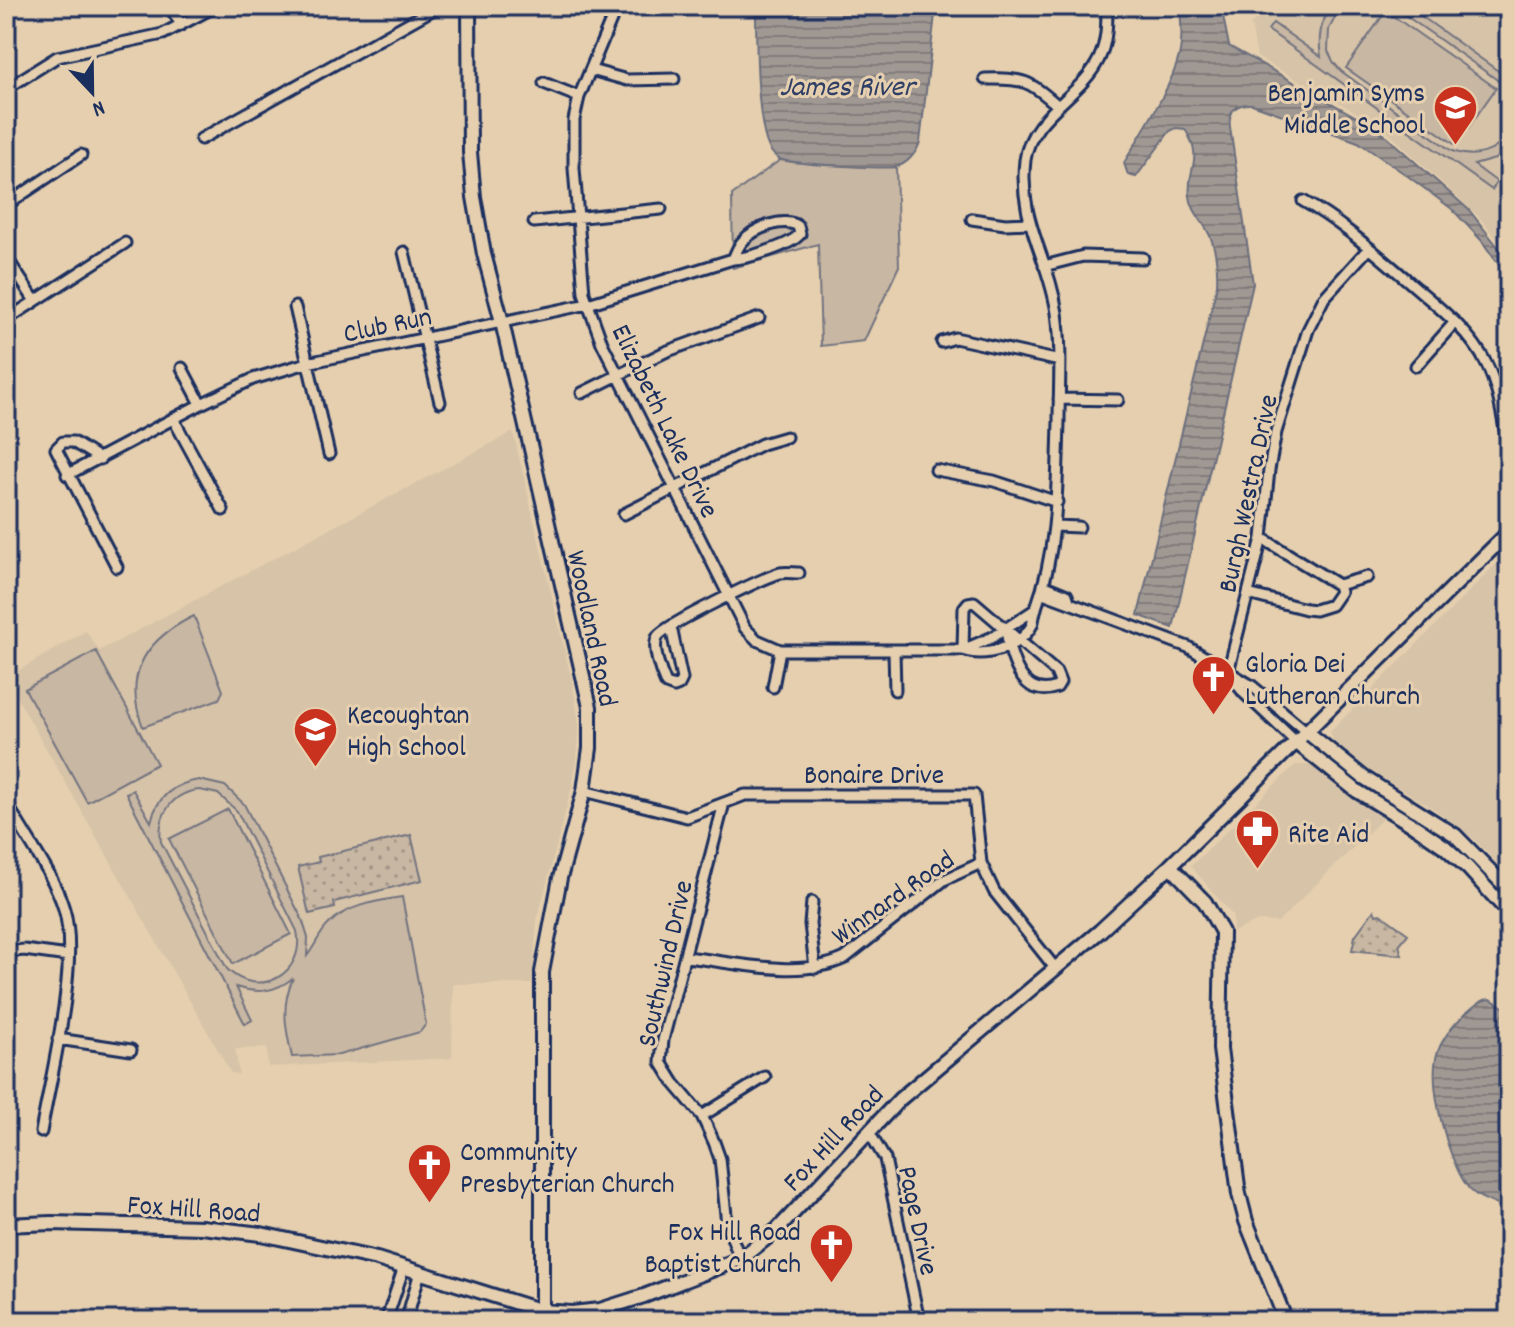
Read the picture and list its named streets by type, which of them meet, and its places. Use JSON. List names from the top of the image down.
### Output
{
  "streets": {
    "main road": ["Woodland Road", "Fox Hill Road"],
    "street": [
      "Club Run",
      "Elizabeth Lake Drive",
      "Burgh Westra Drive",
      "Bonaire Drive",
      "Winnard Road",
      "Southwind Drive",
      "Page Drive"
    ]
  },
  "crossings": [
    ["Club Run", "Elizabeth Lake Drive"],
    ["Club Run", "Woodland Road"],
    ["Woodland Road", "Bonaire Drive"],
    ["Woodland Road", "Fox Hill Road"],
    ["Bonaire Drive", "Winnard Road"],
    ["Bonaire Drive", "Southwind Drive"],
    ["Bonaire Drive", "Fox Hill Road"],
    ["Winnard Road", "Southwind Drive"],
    ["Southwind Drive", "Fox Hill Road"],
    ["Fox Hill Road", "Page Drive"]
  ],
  "water": ["James River"],
  "places": {
    "school or university": ["Benjamin Syms Middle School", "Kecoughtan High School"],
    "church": ["Gloria Dei Lutheran Church", "Community Presbyterian Church", "Fox Hill Road Baptist Church"],
    "pharmacy": ["Rite Aid"]
  },
  "north": "bottom"
}
